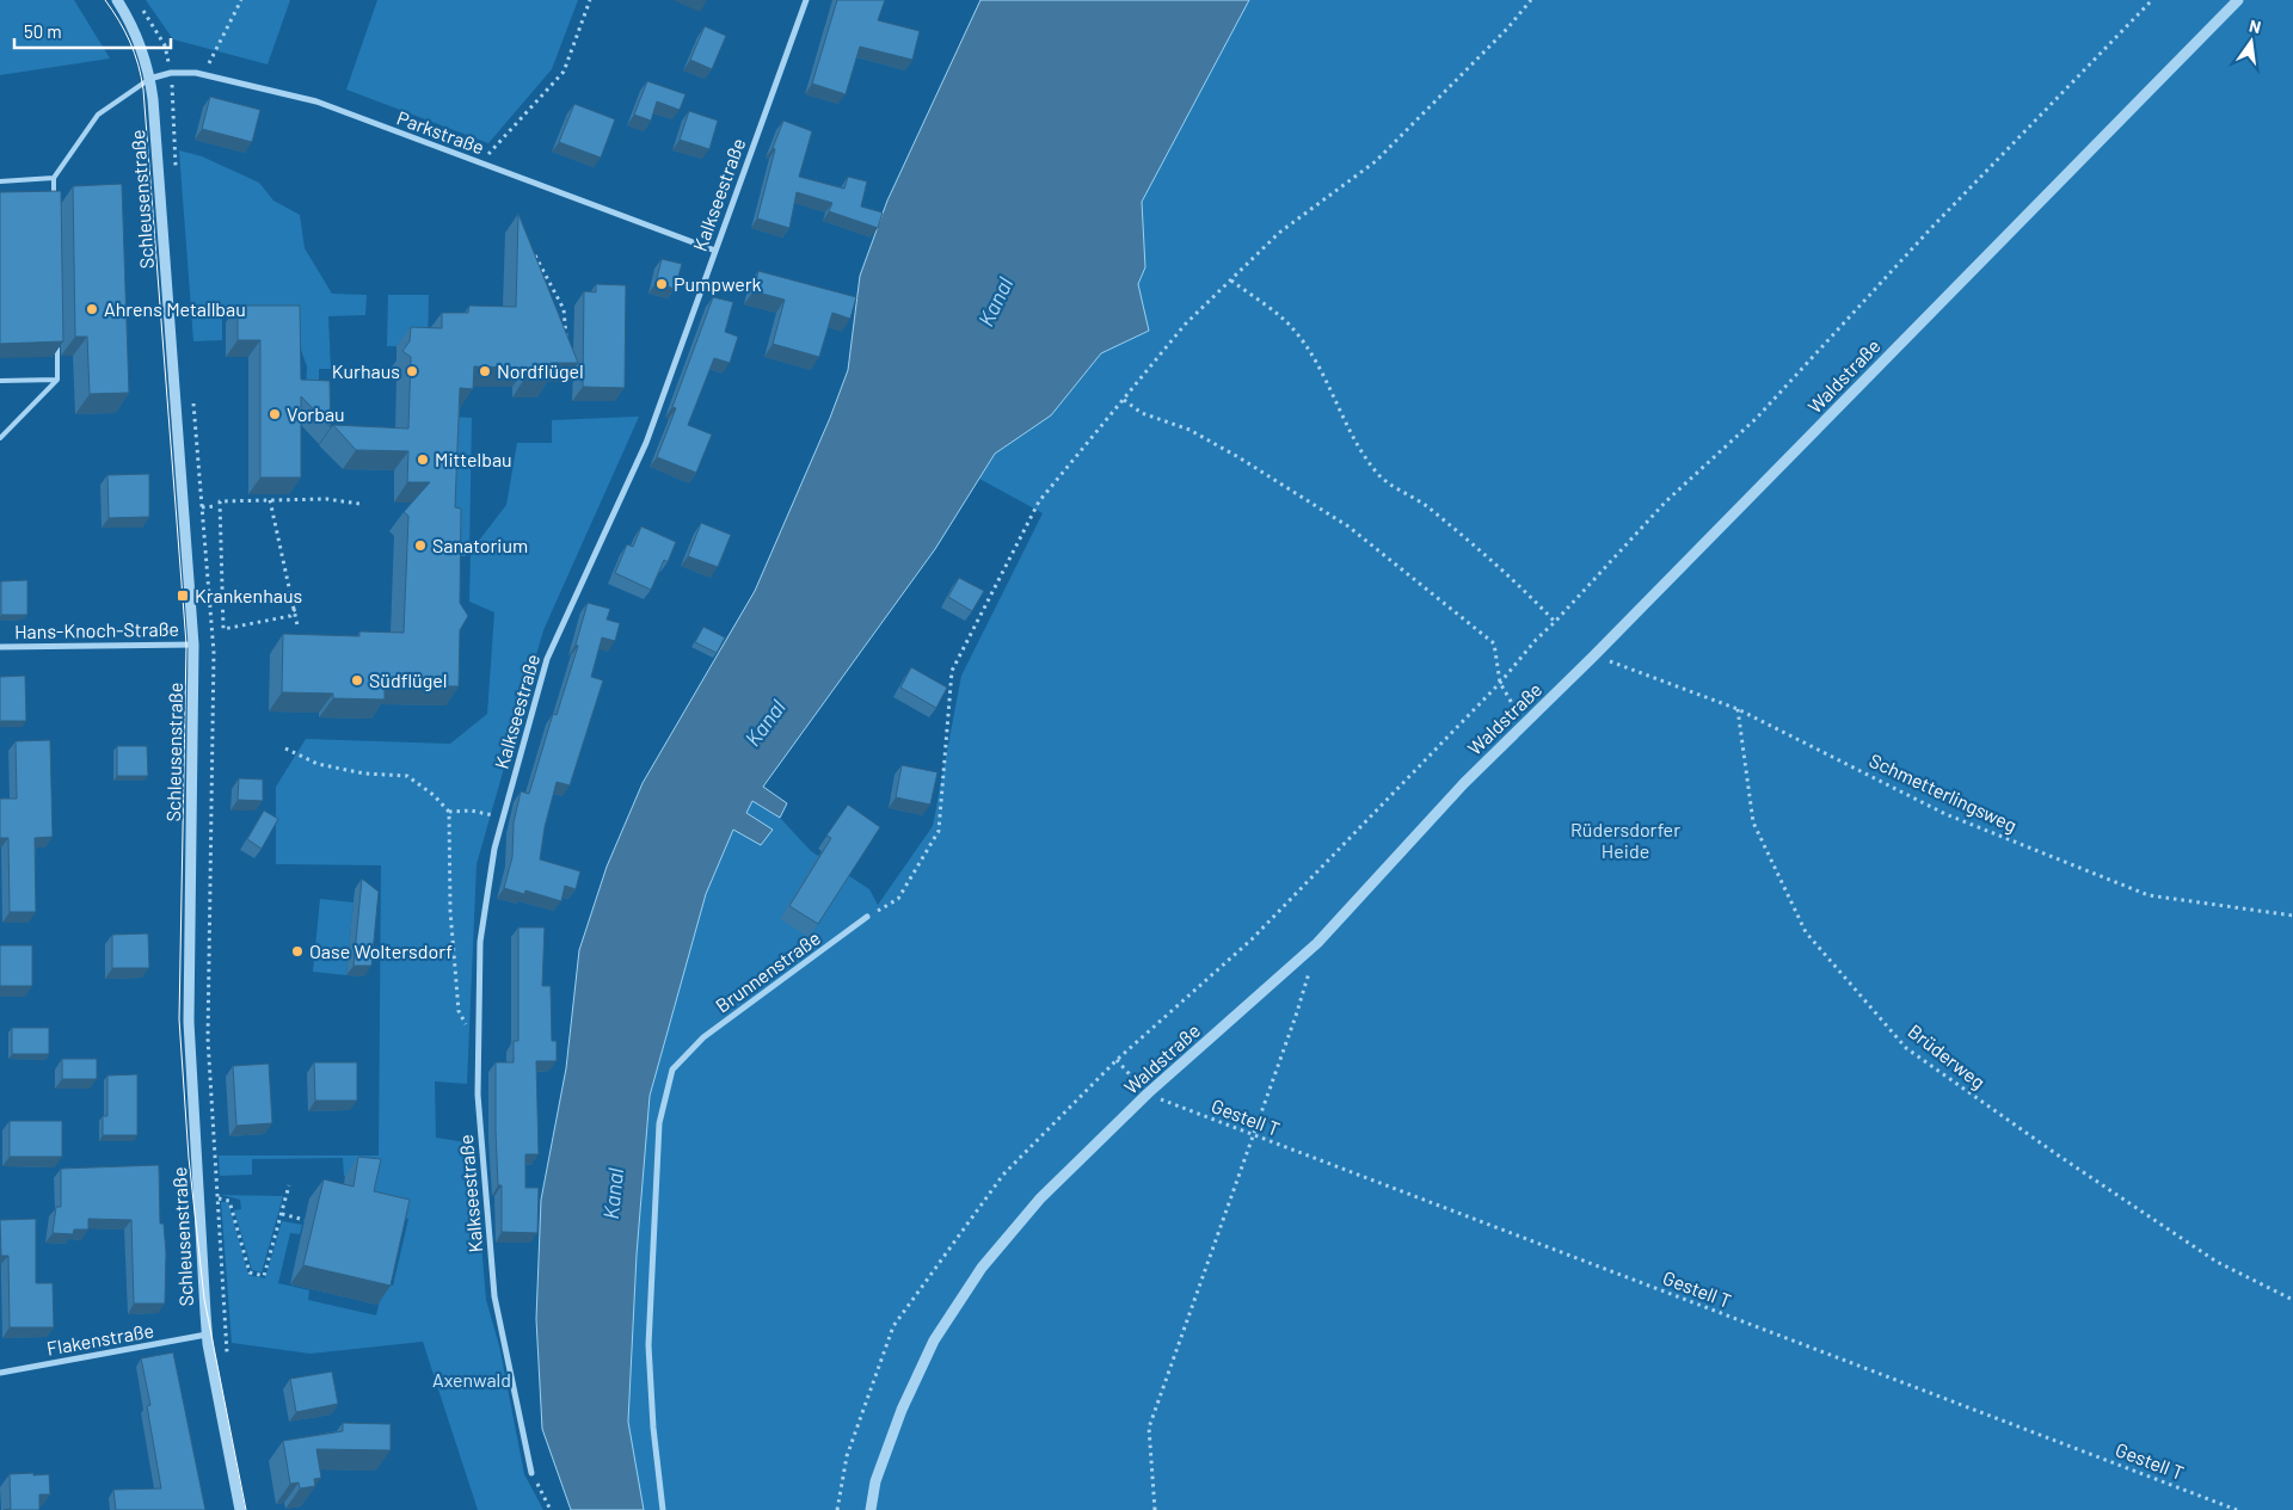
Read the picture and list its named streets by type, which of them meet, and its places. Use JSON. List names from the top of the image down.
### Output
{
  "streets": {
    "street": [
      "Parkstraße",
      "Kalkseestraße",
      "Schleusenstraße",
      "Waldstraße",
      "Hans-Knoch-Straße",
      "Brunnenstraße",
      "Flakenstraße"
    ],
    "path": ["Schmetterlingsweg", "Brüderweg", "Gestell T"]
  },
  "crossings": [
    ["Parkstraße", "Kalkseestraße"],
    ["Parkstraße", "Schleusenstraße"],
    ["Schleusenstraße", "Hans-Knoch-Straße"],
    ["Schleusenstraße", "Flakenstraße"],
    ["Waldstraße", "Schmetterlingsweg"],
    ["Waldstraße", "Gestell T"],
    ["Schmetterlingsweg", "Brüderweg"]
  ],
  "water": ["Kanal"],
  "parks": ["Rüdersdorfer Heide", "Axenwald"],
  "places": {
    "other": [
      "Pumpwerk",
      "Ahrens Metallbau",
      "Kurhaus",
      "Nordflügel",
      "Vorbau",
      "Mittelbau",
      "Sanatorium",
      "Südflügel",
      "Oase Woltersdorf"
    ],
    "transit": ["Krankenhaus"]
  },
  "scale_bar": "50 m",
  "north": "top"
}
